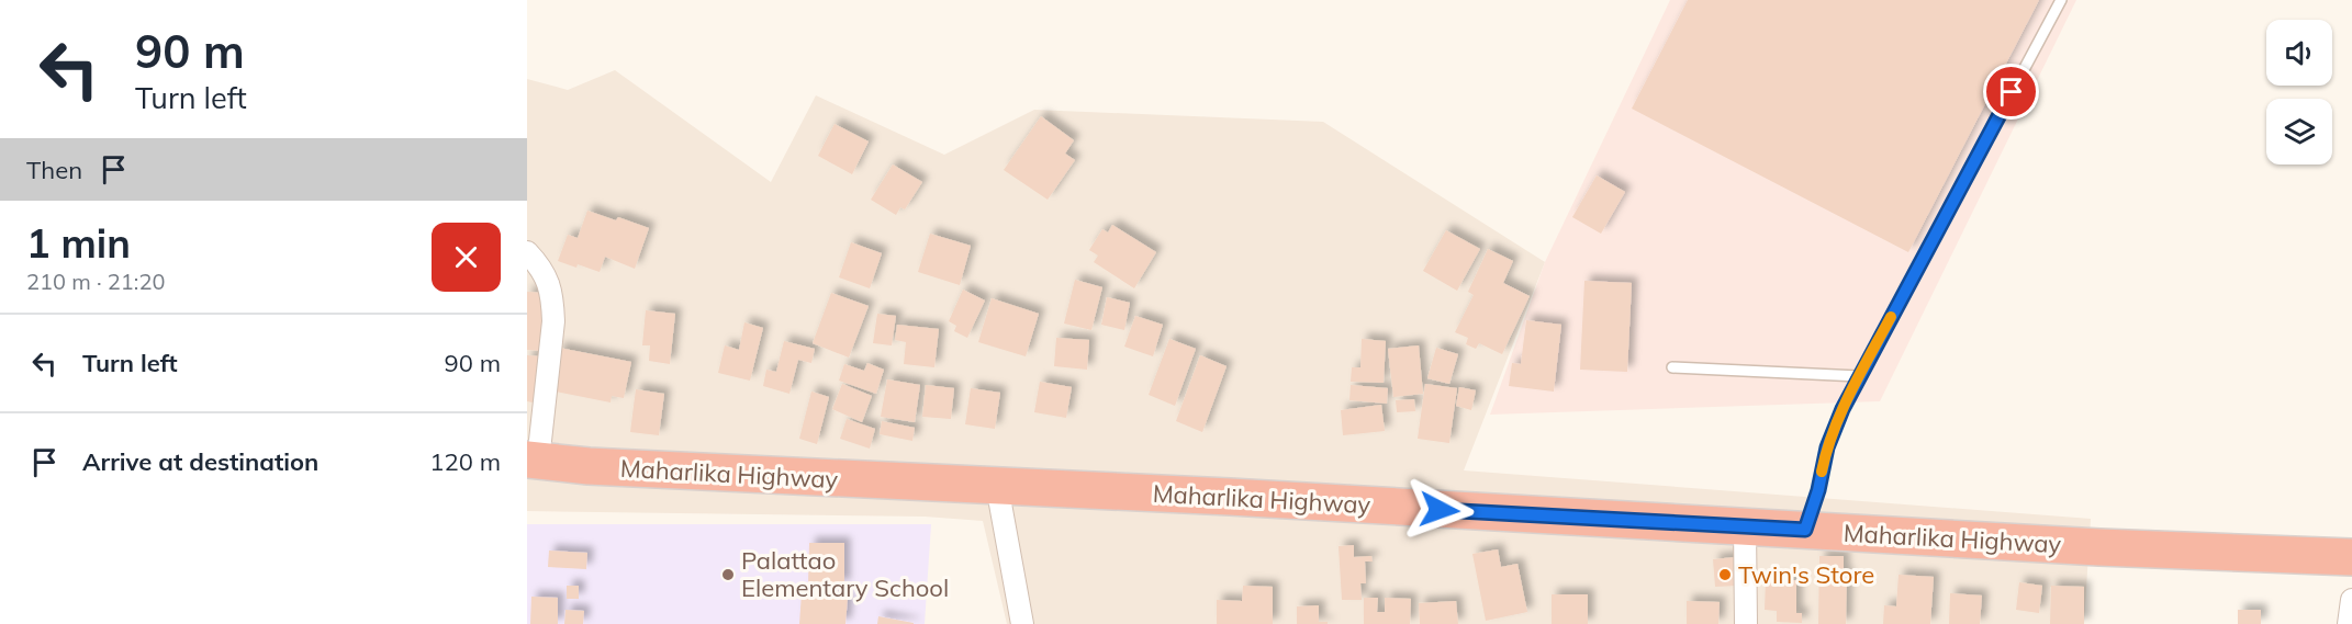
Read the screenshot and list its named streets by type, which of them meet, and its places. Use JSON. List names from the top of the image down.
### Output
{
  "streets": {
    "highway": ["Maharlika Highway"]
  },
  "places": ["Palattao Elementary School", "Twin's Store"],
  "page": {
    "turn": ["90 m", "Turn left"],
    "then": "Then",
    "heading": ["1 min", "210 m · 21:20"],
    "list": [
      {
        "name": "Turn left",
        "value": "90 m"
      },
      {
        "name": "Arrive at destination",
        "value": "120 m"
      }
    ]
  }
}
